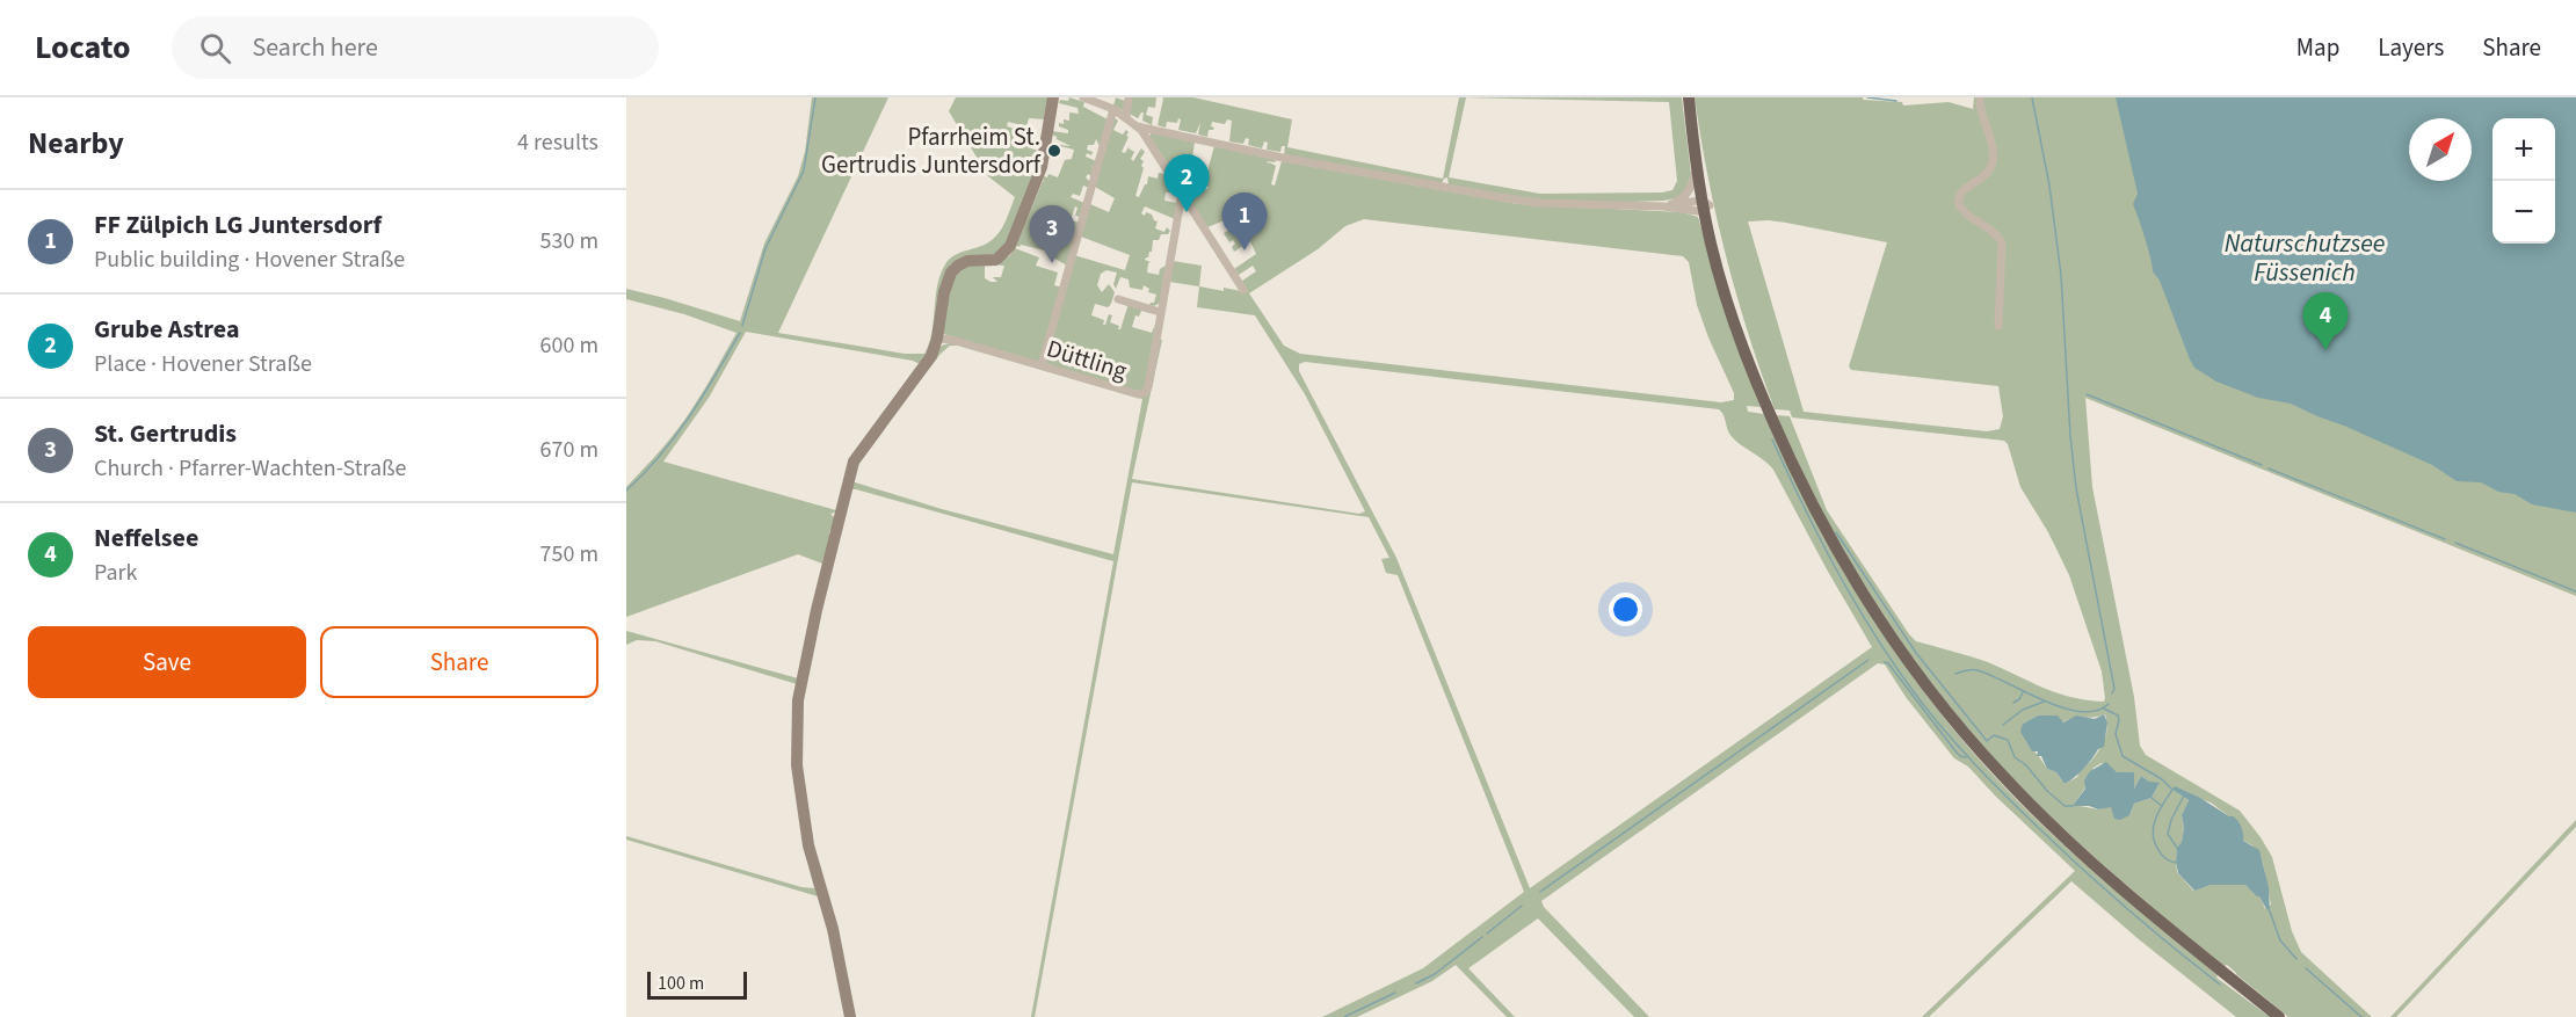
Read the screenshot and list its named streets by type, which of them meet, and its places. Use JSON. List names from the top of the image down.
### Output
{
  "streets": {
    "street": ["Düttling"]
  },
  "water": ["Naturschutzsee Füssenich"],
  "places": ["Pfarrheim St. Gertrudis Juntersdorf"],
  "scale_bar": "100 m",
  "north": "top right",
  "page": {
    "header": "Locato",
    "search": "Search here",
    "nav": ["Map", "Layers", "Share"],
    "heading": ["Nearby", "4 results"],
    "map_buttons": ["+", "−"],
    "pins": [
      "2",
      "1",
      "3",
      "4"
    ],
    "list": [
      {
        "mark": "1",
        "name": "FF Zülpich LG Juntersdorf",
        "note": "Public building · Hovener Straße",
        "value": "530 m"
      },
      {
        "mark": "2",
        "name": "Grube Astrea",
        "note": "Place · Hovener Straße",
        "value": "600 m"
      },
      {
        "mark": "3",
        "name": "St. Gertrudis",
        "note": "Church · Pfarrer-Wachten-Straße",
        "value": "670 m"
      },
      {
        "mark": "4",
        "name": "Neffelsee",
        "note": "Park",
        "value": "750 m"
      }
    ],
    "buttons": ["Save", "Share"],
    "scale": "100 m"
  }
}
